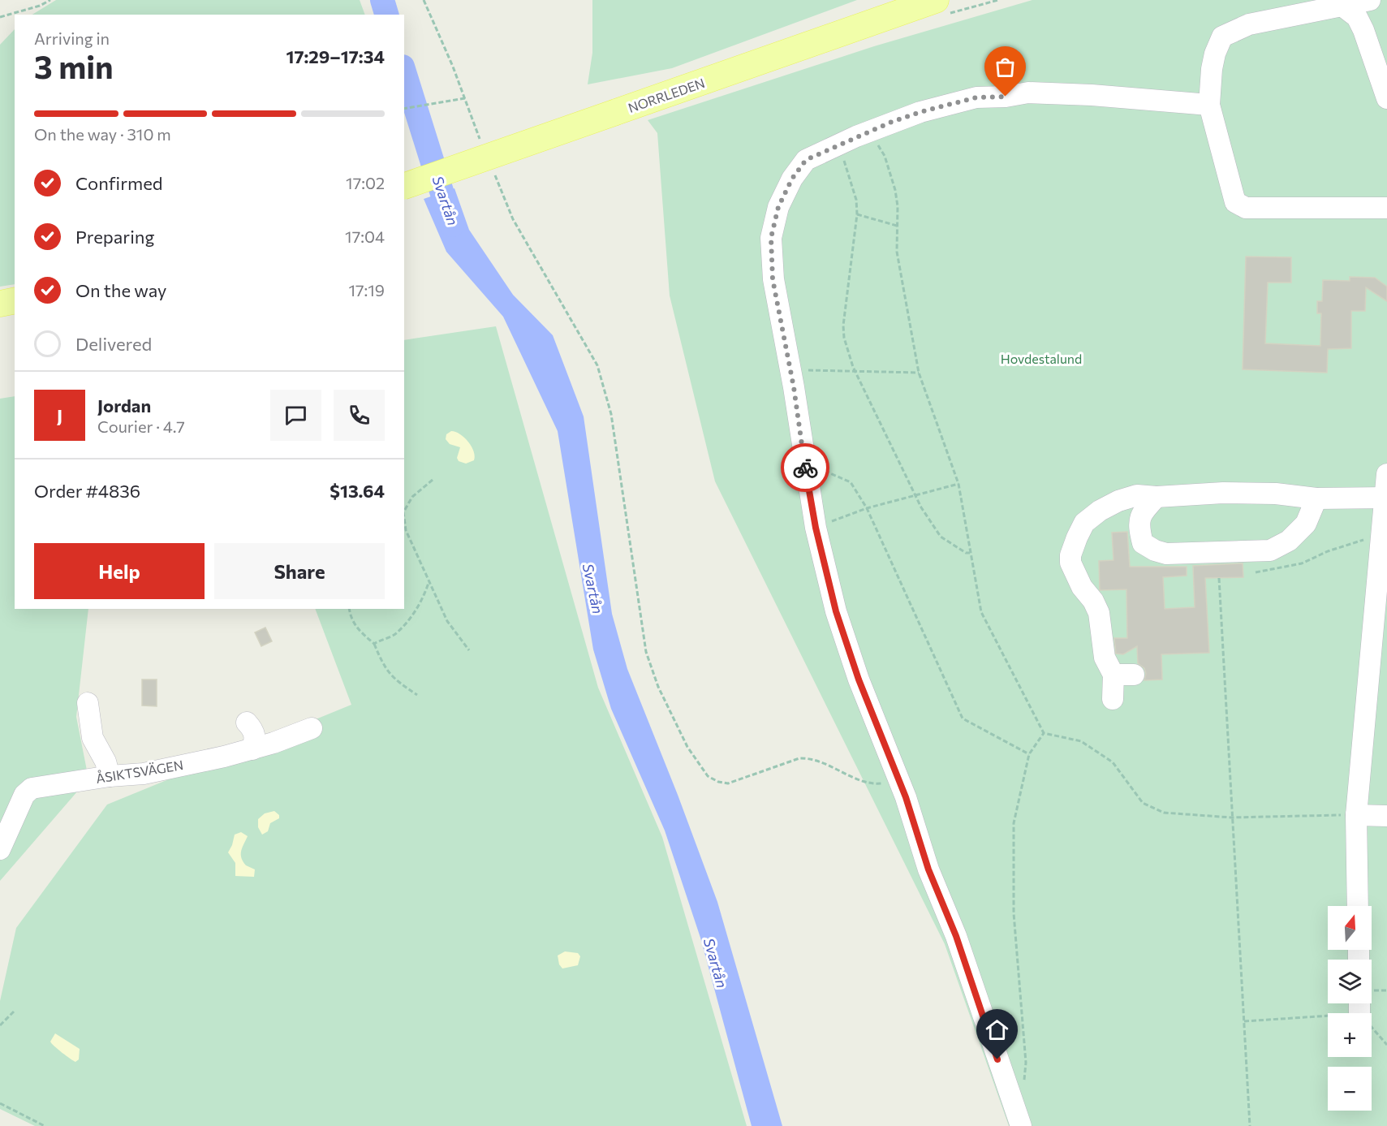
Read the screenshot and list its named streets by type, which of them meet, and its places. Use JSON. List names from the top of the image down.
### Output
{
  "streets": {
    "main road": ["NORRLEDEN"],
    "street": ["ÅSIKTSVÄGEN"]
  },
  "water": ["Svartån"],
  "parks": ["Hovdestalund"],
  "north": "top",
  "page": {
    "heading": ["3 min", "Arriving in", "17:29–17:34"],
    "panel": [
      "Jordan",
      "Courier · 4.7",
      "Order #4836",
      "$13.64"
    ],
    "bar": "On the way · 310 m",
    "list": [
      ["Confirmed", "17:02"],
      ["Preparing", "17:04"],
      ["On the way", "17:19"],
      "Delivered"
    ],
    "round": "J",
    "buttons": ["Help", "Share"],
    "map_buttons": ["+", "−"]
  }
}
